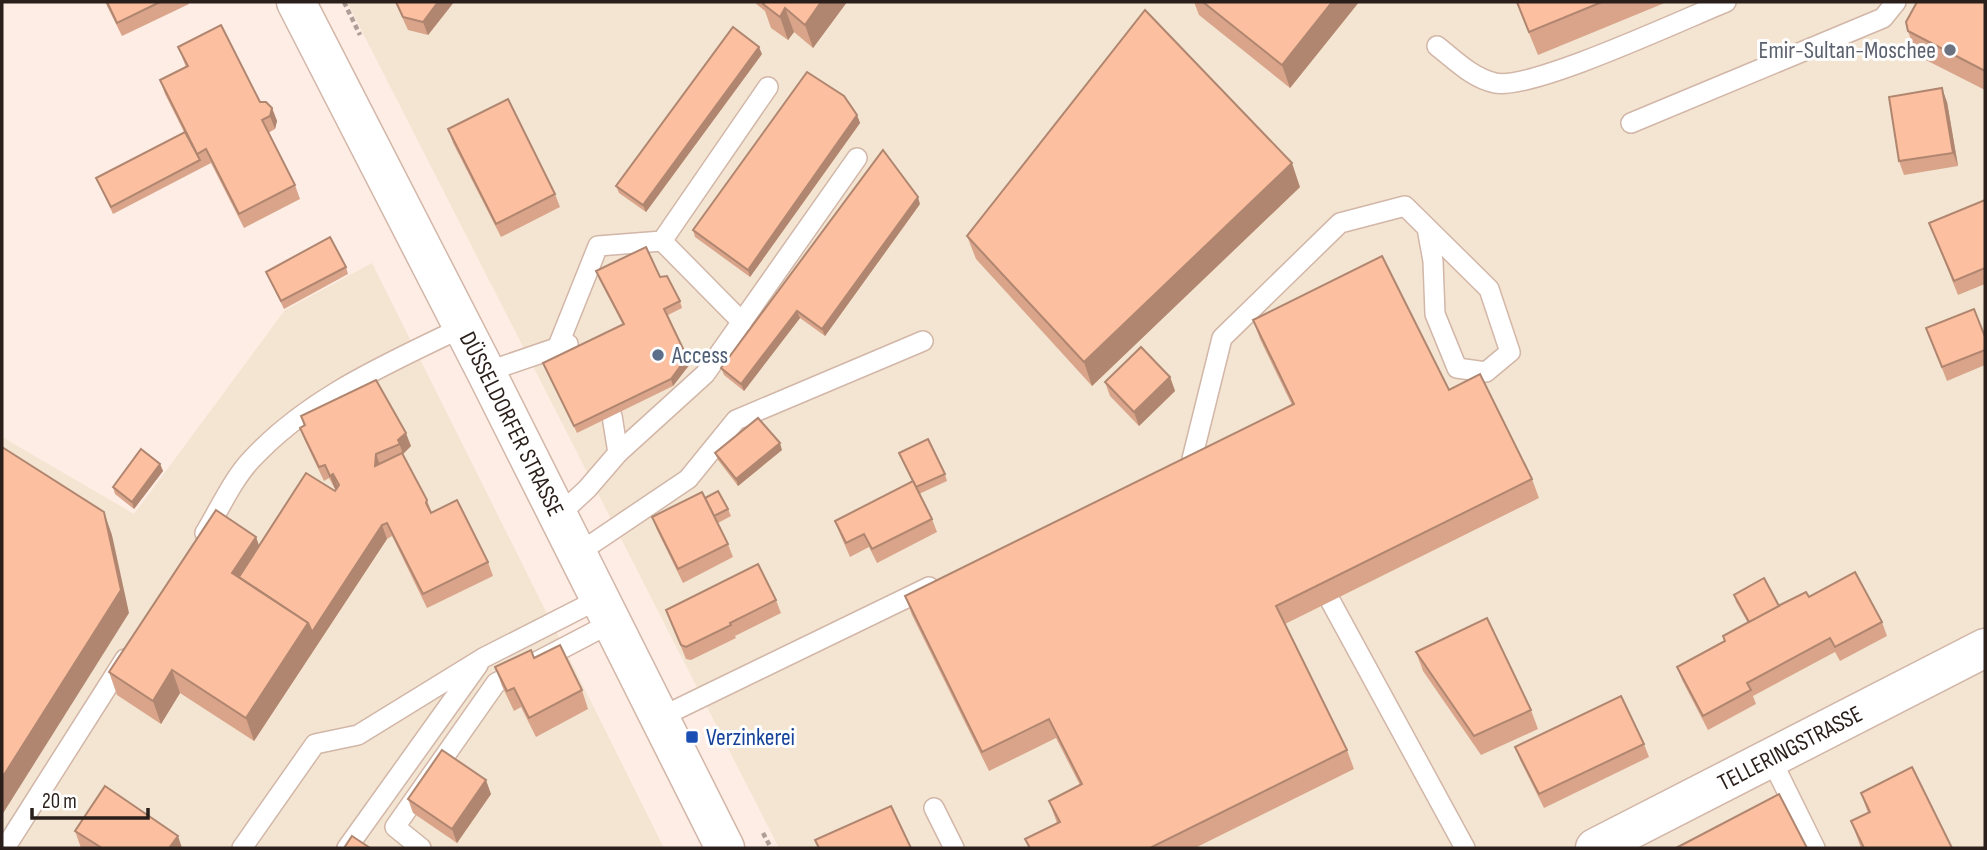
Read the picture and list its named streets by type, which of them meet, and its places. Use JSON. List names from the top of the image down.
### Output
{
  "streets": {
    "main road": ["DÜSSELDORFER STRASSE", "TELLERINGSTRASSE"]
  },
  "places": {
    "other": ["Emir-Sultan-Moschee", "Access"],
    "transit": ["Verzinkerei"]
  },
  "scale_bar": "20 m"
}
